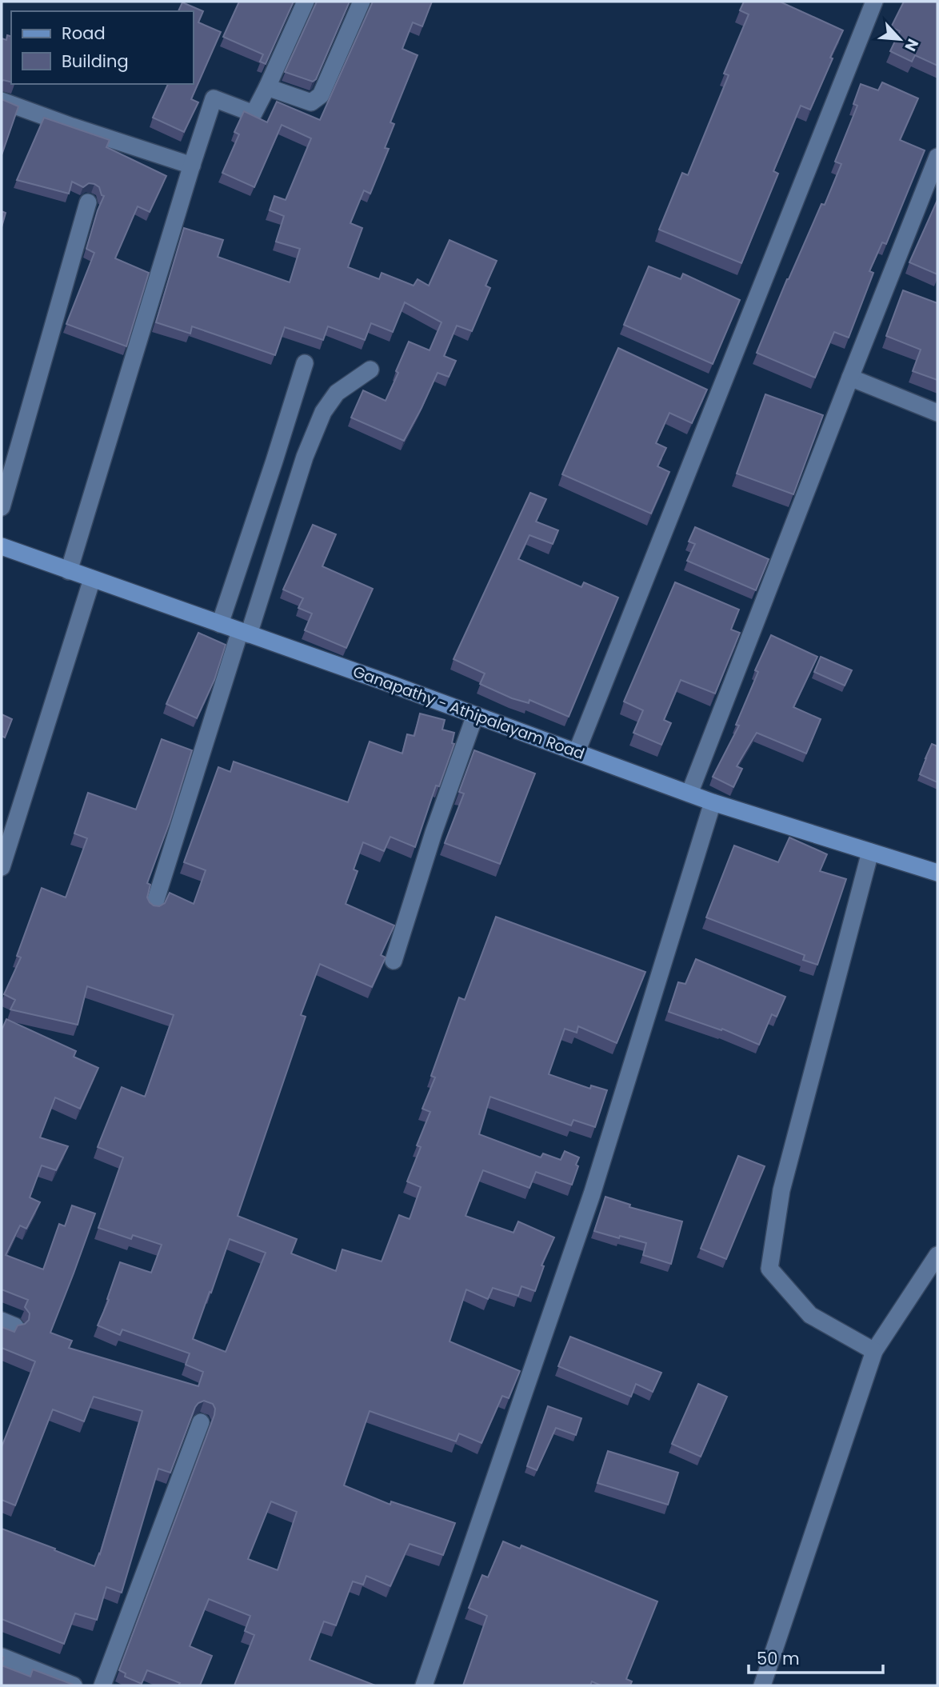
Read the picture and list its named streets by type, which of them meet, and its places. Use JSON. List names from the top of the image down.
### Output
{
  "streets": {
    "main road": ["Ganapathy - Athipalayam Road"]
  },
  "legend": ["Road", "Building"],
  "scale_bar": "50 m",
  "north": "bottom right"
}
